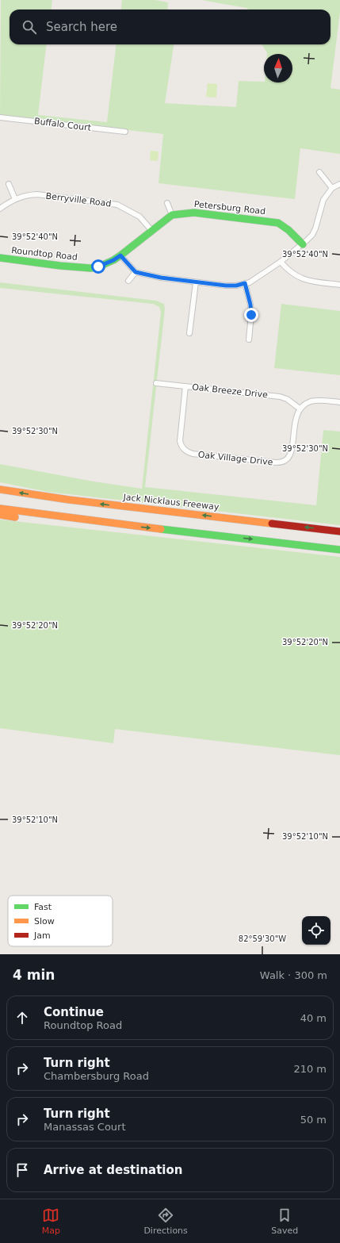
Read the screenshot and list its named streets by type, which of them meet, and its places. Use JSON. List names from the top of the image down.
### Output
{
  "streets": {
    "main road": ["Petersburg Road", "Roundtop Road", "Jack Nicklaus Freeway"],
    "street": [
      "Buffalo Court",
      "Berryville Road",
      "Oak Breeze Drive",
      "Oak Village Drive"
    ]
  },
  "crossings": [
    ["Berryville Road", "Petersburg Road"],
    ["Berryville Road", "Roundtop Road"],
    ["Petersburg Road", "Roundtop Road"],
    ["Oak Breeze Drive", "Oak Village Drive"]
  ],
  "legend": ["Fast", "Slow", "Jam"],
  "north": "top",
  "page": {
    "search": "Search here",
    "heading": ["4 min", "Walk · 300 m"],
    "list": [
      ["Continue", "Roundtop Road", "40 m"],
      ["Turn right", "Chambersburg Road", "210 m"],
      ["Turn right", "Manassas Court", "50 m"],
      "Arrive at destination"
    ],
    "nav": ["Map", "Directions", "Saved"]
  },
  "coordinates": [
    "39°52'40\"N",
    "39°52'30\"N",
    "39°52'20\"N",
    "39°52'10\"N",
    "82°59'30\"W"
  ]
}
